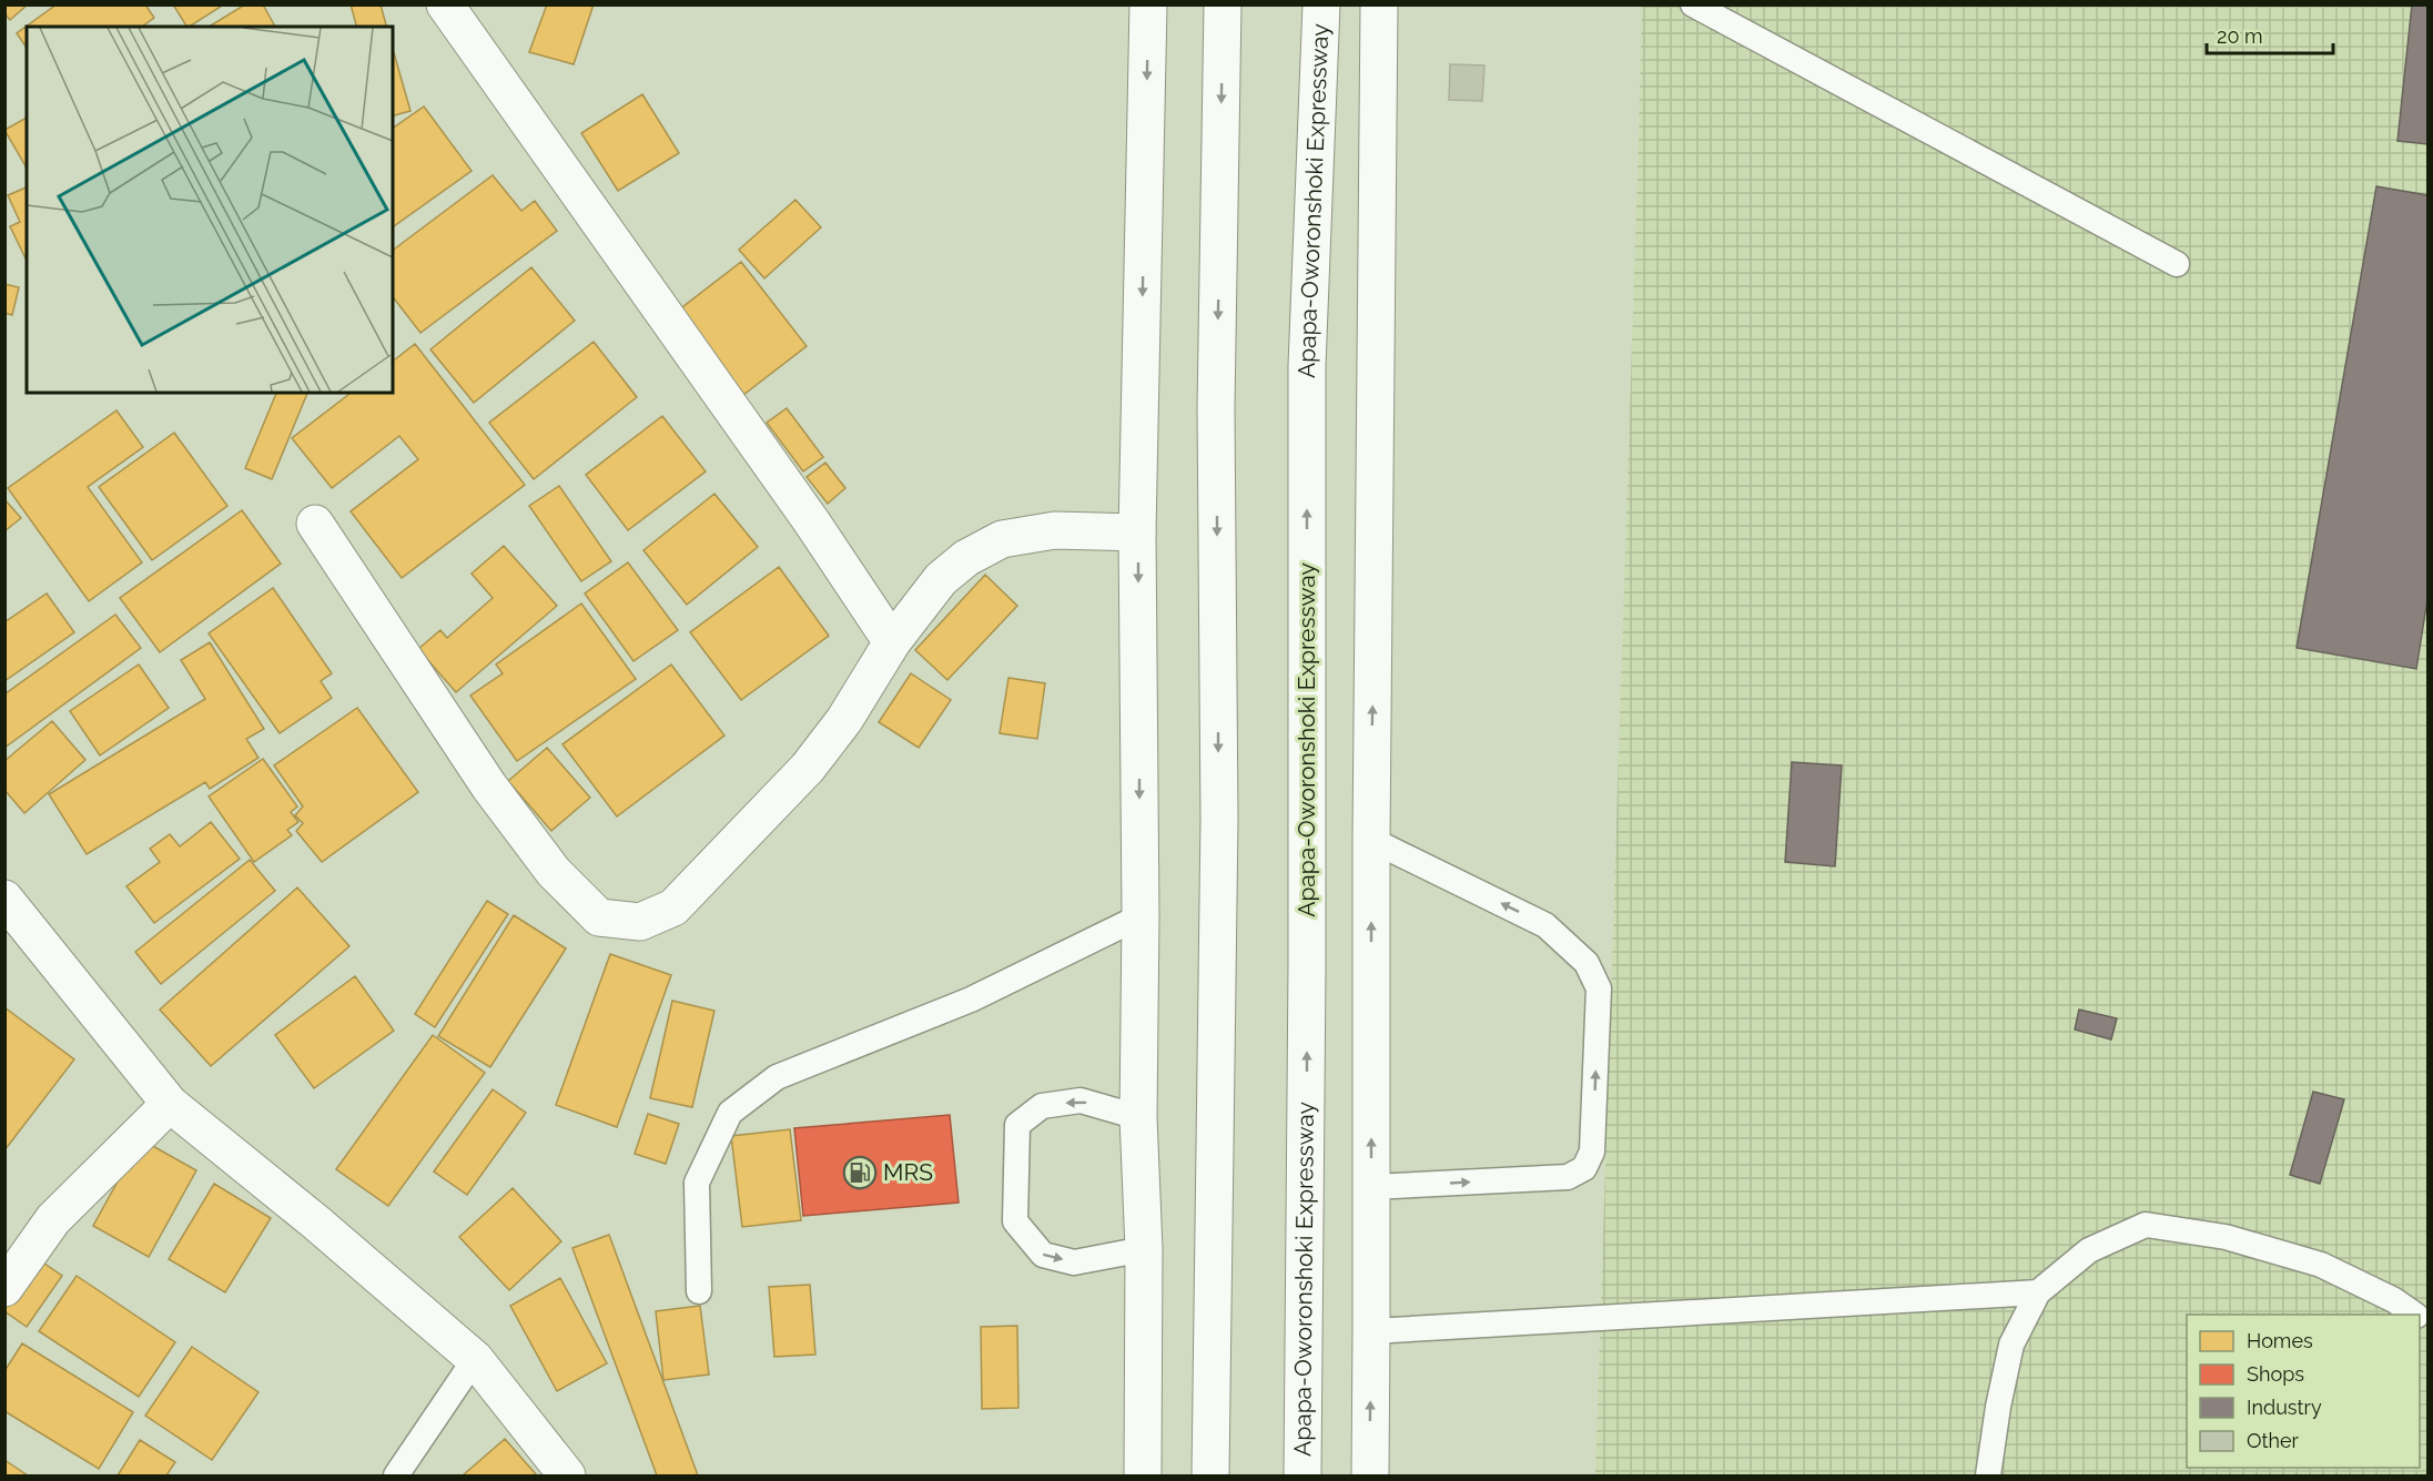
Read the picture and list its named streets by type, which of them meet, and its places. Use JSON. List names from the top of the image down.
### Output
{
  "streets": {
    "main road": ["Apapa-Oworonshoki Expressway"]
  },
  "places": {
    "fuel station": ["MRS"]
  },
  "legend": [
    "Homes",
    "Shops",
    "Industry",
    "Other"
  ],
  "scale_bar": "20 m"
}
